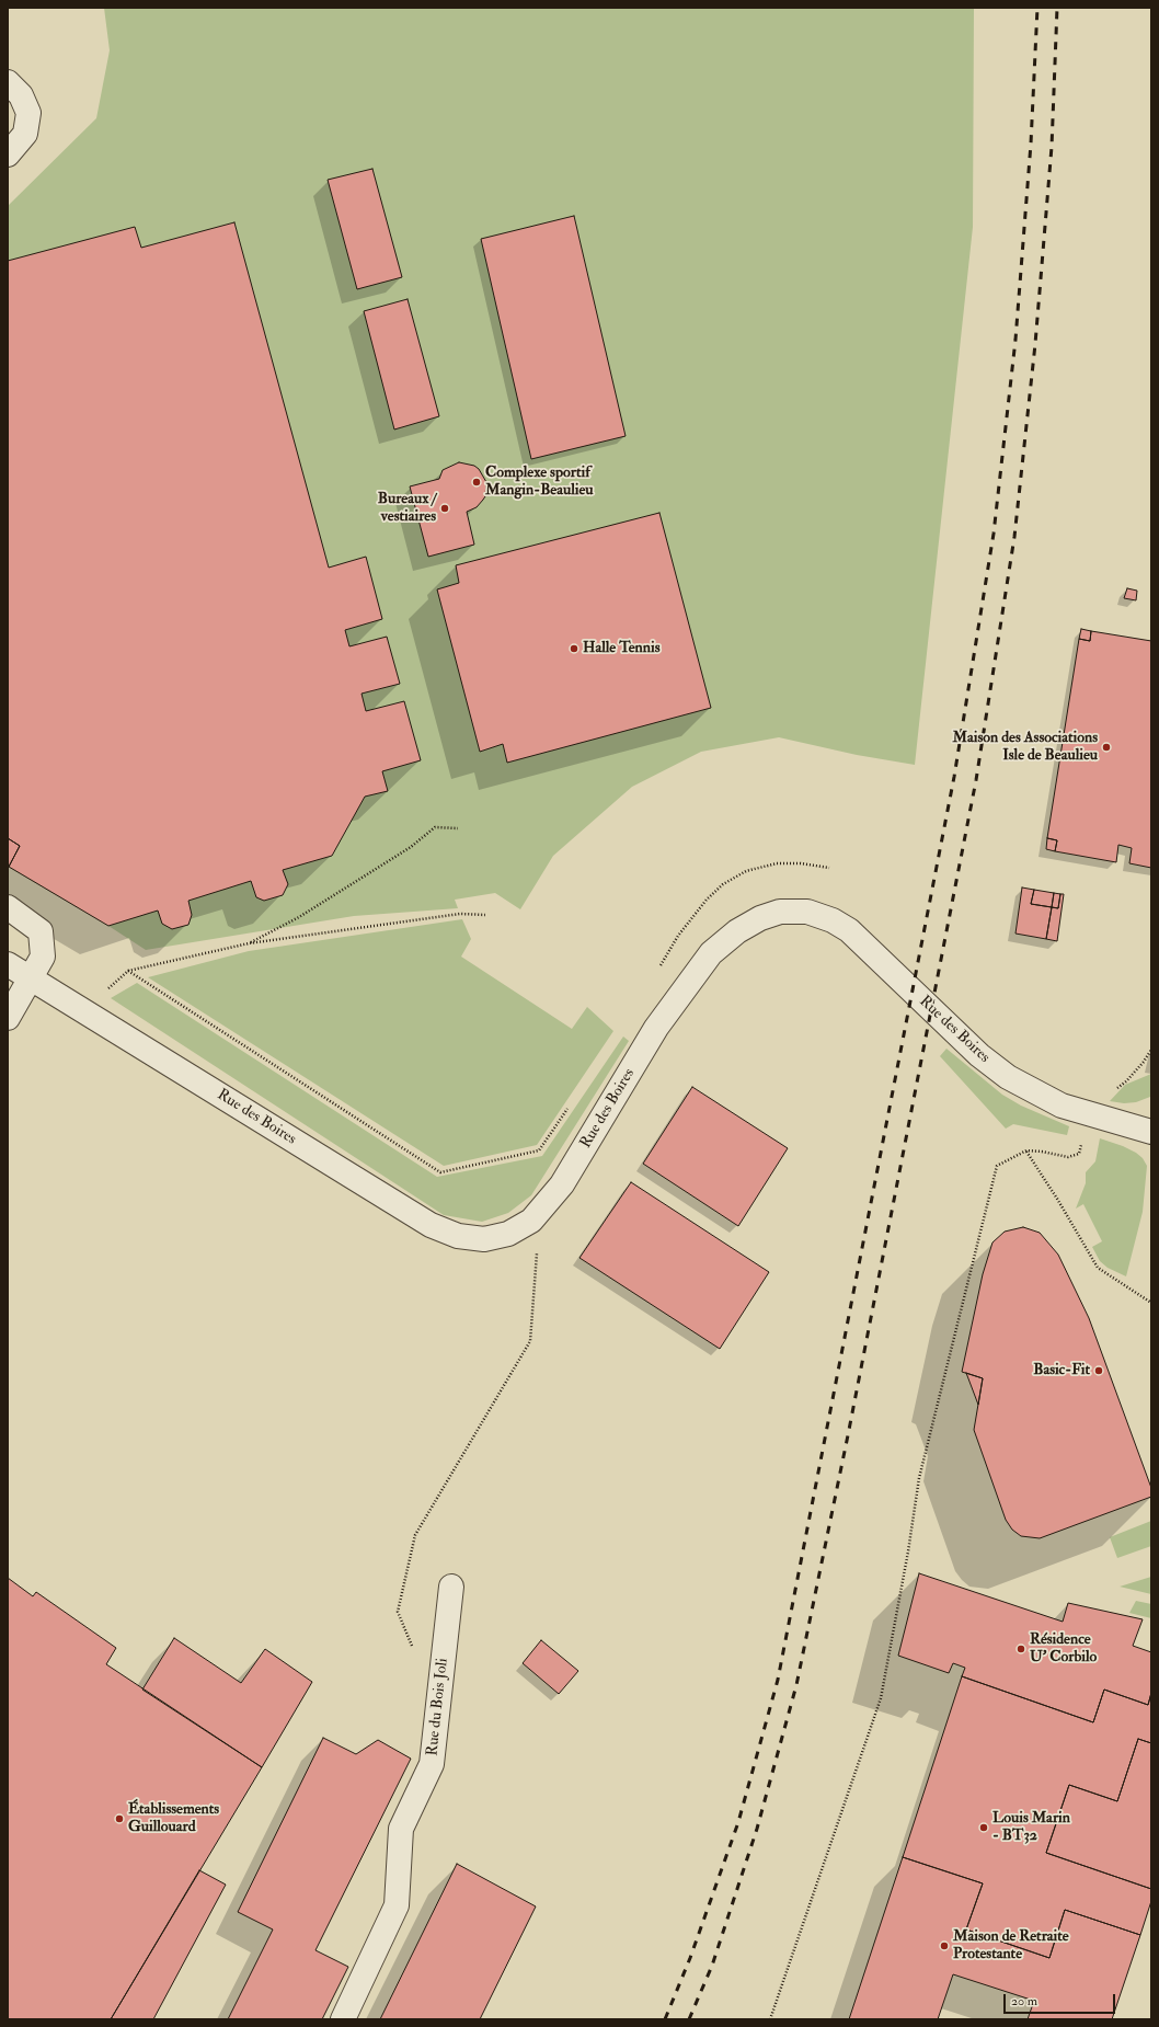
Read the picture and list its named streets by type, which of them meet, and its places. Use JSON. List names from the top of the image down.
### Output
{
  "streets": {
    "street": ["Rue des Boires", "Rue du Bois Joli"]
  },
  "places": [
    "Complexe sportif Mangin-Beaulieu",
    "Bureaux / vestiaires",
    "Halle Tennis",
    "Maison des Associations Isle de Beaulieu",
    "Basic-Fit",
    "Résidence U' Corbilo",
    "Établissements Guillouard",
    "Louis Marin - BT32",
    "Maison de Retraite Protestante"
  ],
  "scale_bar": "20 m"
}
